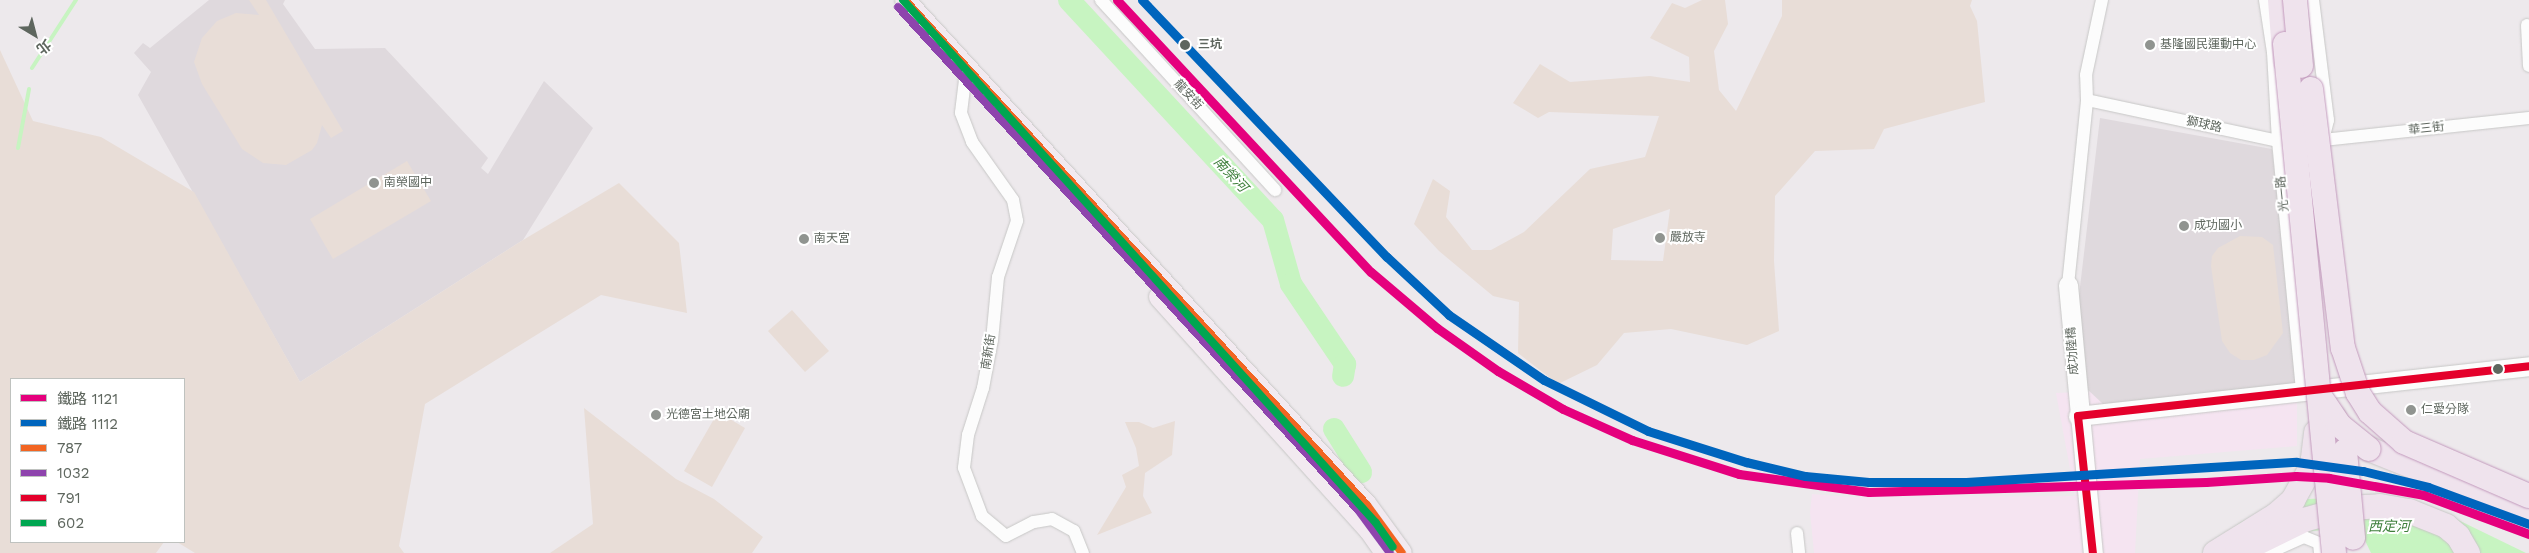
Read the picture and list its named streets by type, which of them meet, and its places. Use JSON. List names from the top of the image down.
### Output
{
  "streets": {
    "street": [
      "龍安街",
      "獅球路",
      "華三街",
      "光一路",
      "成功陸橋",
      "南新街"
    ]
  },
  "crossings": [
    ["獅球路", "華三街"],
    ["獅球路", "光一路"]
  ],
  "water": ["南榮河", "西定河"],
  "places": [
    "三坑",
    "基隆國民運動中心",
    "南榮國中",
    "成功國小",
    "嚴放寺",
    "南天宮",
    "仁愛分隊",
    "光德宮土地公廟"
  ],
  "lines": [
    "rail line 1121",
    "rail line 1112",
    "transit line 787",
    "transit line 602",
    "transit line 1032",
    "transit line 791"
  ],
  "legend": [
    "鐵路 1121",
    "鐵路 1112",
    "787",
    "1032",
    "791",
    "602"
  ],
  "north": "bottom right"
}
